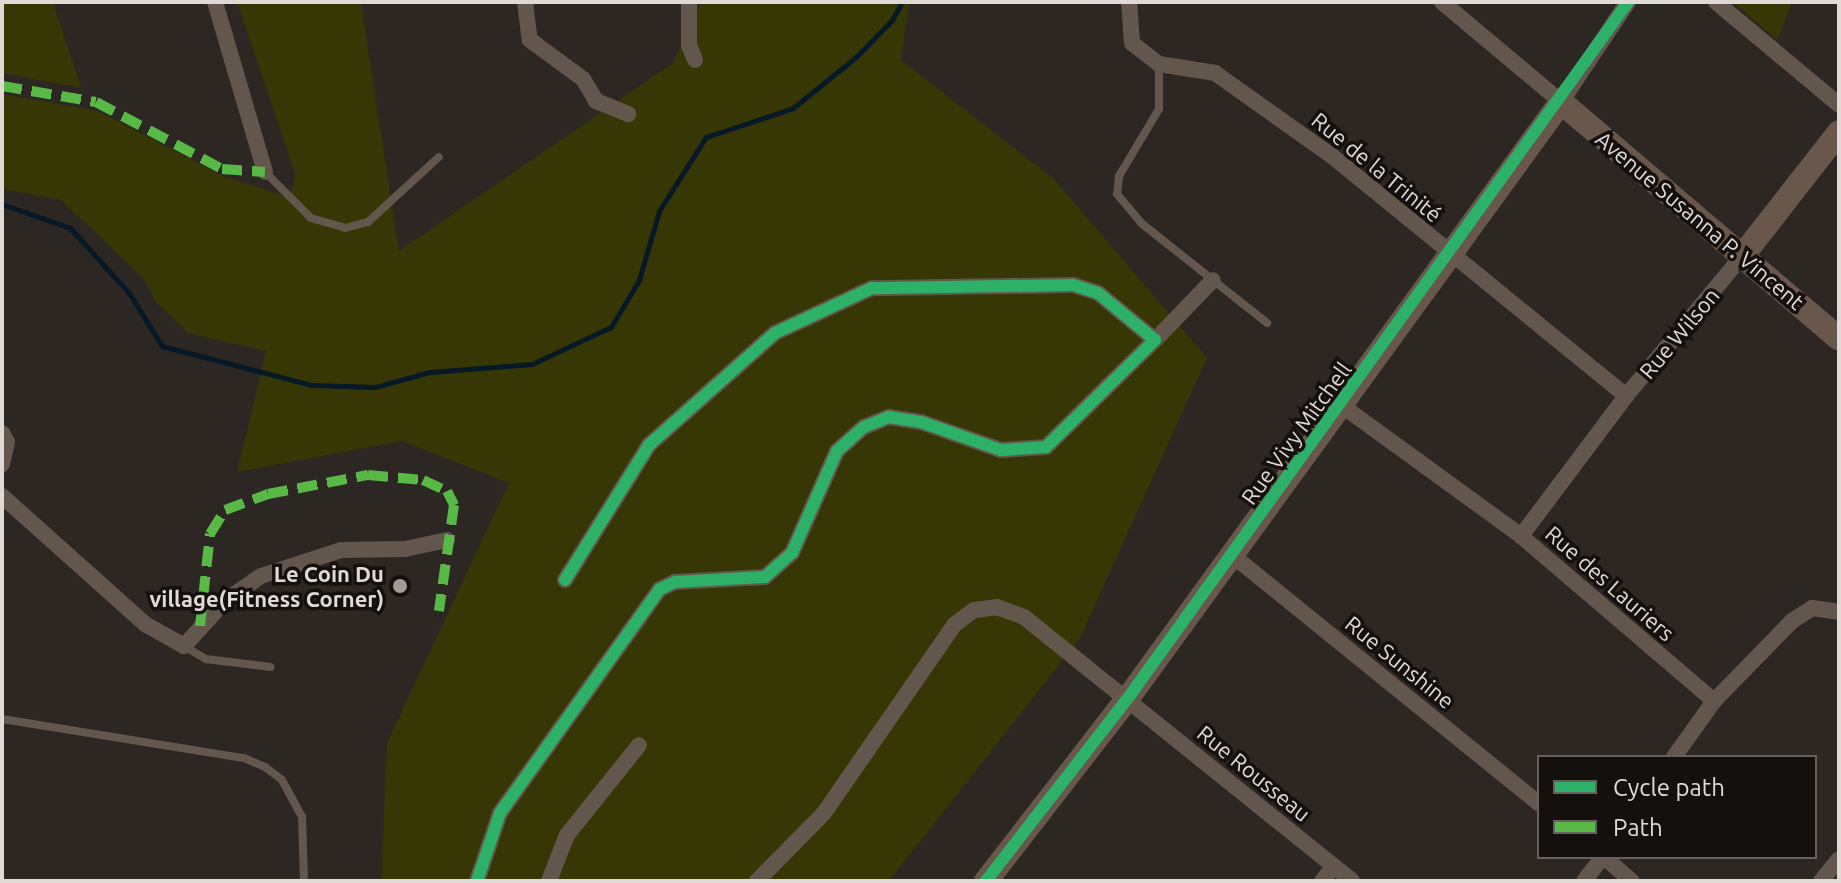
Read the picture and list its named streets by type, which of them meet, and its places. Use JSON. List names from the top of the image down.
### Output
{
  "streets": {
    "street": [
      "Rue de la Trinité",
      "Avenue Susanna P. Vincent",
      "Rue Wilson",
      "Rue Vivy Mitchell",
      "Rue des Lauriers",
      "Rue Sunshine",
      "Rue Rousseau"
    ]
  },
  "crossings": [
    ["Rue de la Trinité", "Rue Wilson"],
    ["Rue de la Trinité", "Rue Vivy Mitchell"],
    ["Avenue Susanna P. Vincent", "Rue Wilson"],
    ["Avenue Susanna P. Vincent", "Rue Vivy Mitchell"],
    ["Rue Wilson", "Rue des Lauriers"],
    ["Rue Vivy Mitchell", "Rue des Lauriers"],
    ["Rue Vivy Mitchell", "Rue Sunshine"],
    ["Rue Vivy Mitchell", "Rue Rousseau"]
  ],
  "places": ["Le Coin Du village(Fitness Corner)"],
  "legend": ["Cycle path", "Path"]
}
